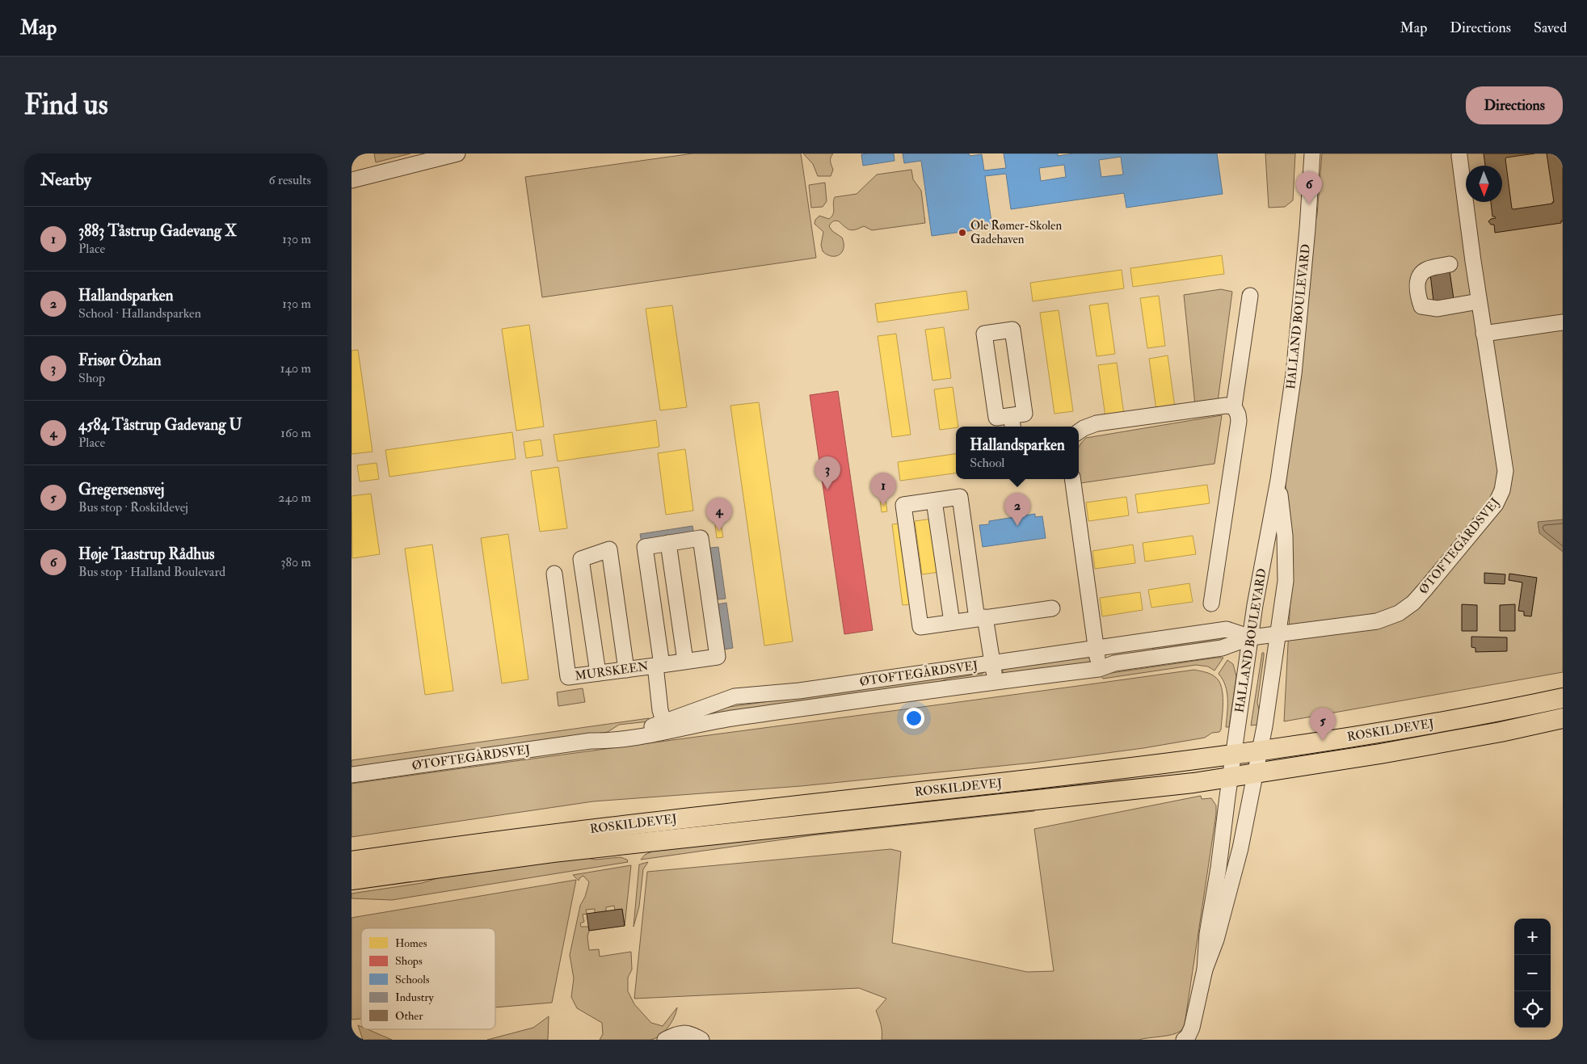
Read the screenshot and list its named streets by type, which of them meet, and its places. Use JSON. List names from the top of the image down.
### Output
{
  "streets": {
    "main road": ["ROSKILDEVEJ"],
    "street": ["HALLAND BOULEVARD", "ØTOFTEGÅRDSVEJ", "MURSKEEN"]
  },
  "crossings": [
    ["HALLAND BOULEVARD", "ØTOFTEGÅRDSVEJ"],
    ["HALLAND BOULEVARD", "ROSKILDEVEJ"],
    ["ØTOFTEGÅRDSVEJ", "MURSKEEN"]
  ],
  "places": ["Ole Rømer-Skolen Gadehaven"],
  "legend": [
    "Homes",
    "Shops",
    "Schools",
    "Industry",
    "Other"
  ],
  "north": "bottom",
  "page": {
    "header": "Map",
    "nav": ["Map", "Directions", "Saved"],
    "buttons": "Directions",
    "title": "Find us",
    "heading": ["Nearby", "6 results"],
    "pins": [
      "6",
      "3",
      "1",
      "2",
      "4",
      "5"
    ],
    "list": [
      {
        "mark": "1",
        "name": "3883 Tåstrup Gadevang X",
        "note": "Place",
        "value": "130 m"
      },
      {
        "mark": "2",
        "name": "Hallandsparken",
        "note": "School · Hallandsparken",
        "value": "130 m"
      },
      {
        "mark": "3",
        "name": "Frisør Özhan",
        "note": "Shop",
        "value": "140 m"
      },
      {
        "mark": "4",
        "name": "4584 Tåstrup Gadevang U",
        "note": "Place",
        "value": "160 m"
      },
      {
        "mark": "5",
        "name": "Gregersensvej",
        "note": "Bus stop · Roskildevej",
        "value": "240 m"
      },
      {
        "mark": "6",
        "name": "Høje Taastrup Rådhus",
        "note": "Bus stop · Halland Boulevard",
        "value": "380 m"
      }
    ],
    "popup": ["Hallandsparken", "School"],
    "map_buttons": ["+", "−"]
  }
}
